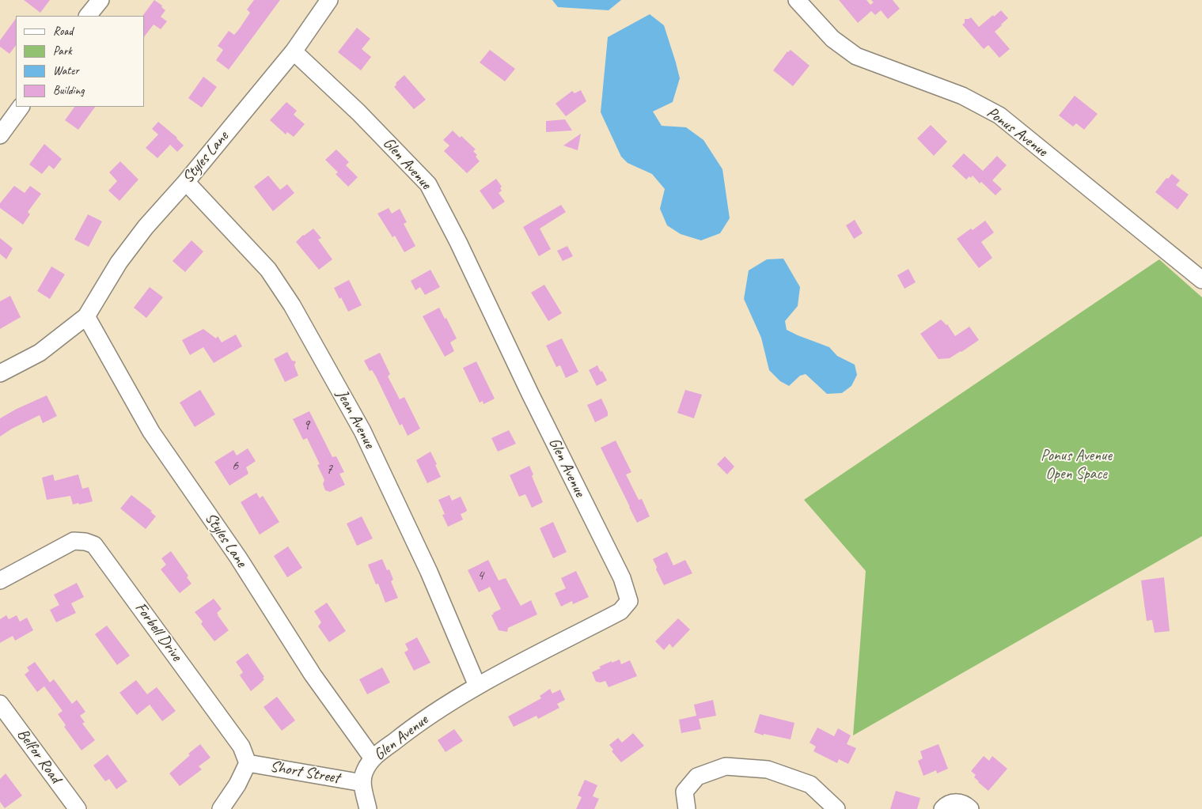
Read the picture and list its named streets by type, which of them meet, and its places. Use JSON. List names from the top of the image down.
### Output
{
  "streets": {
    "street": [
      "Ponus Avenue",
      "Styles Lane",
      "Glen Avenue",
      "Jean Avenue",
      "Forbell Drive",
      "Belfor Road",
      "Short Street"
    ]
  },
  "crossings": [
    ["Styles Lane", "Glen Avenue"],
    ["Styles Lane", "Jean Avenue"],
    ["Glen Avenue", "Jean Avenue"],
    ["Glen Avenue", "Short Street"],
    ["Forbell Drive", "Short Street"]
  ],
  "parks": ["Ponus Avenue Open Space"],
  "house_numbers": [
    "9",
    "6",
    "7",
    "4"
  ],
  "legend": [
    "Road",
    "Park",
    "Water",
    "Building"
  ]
}
